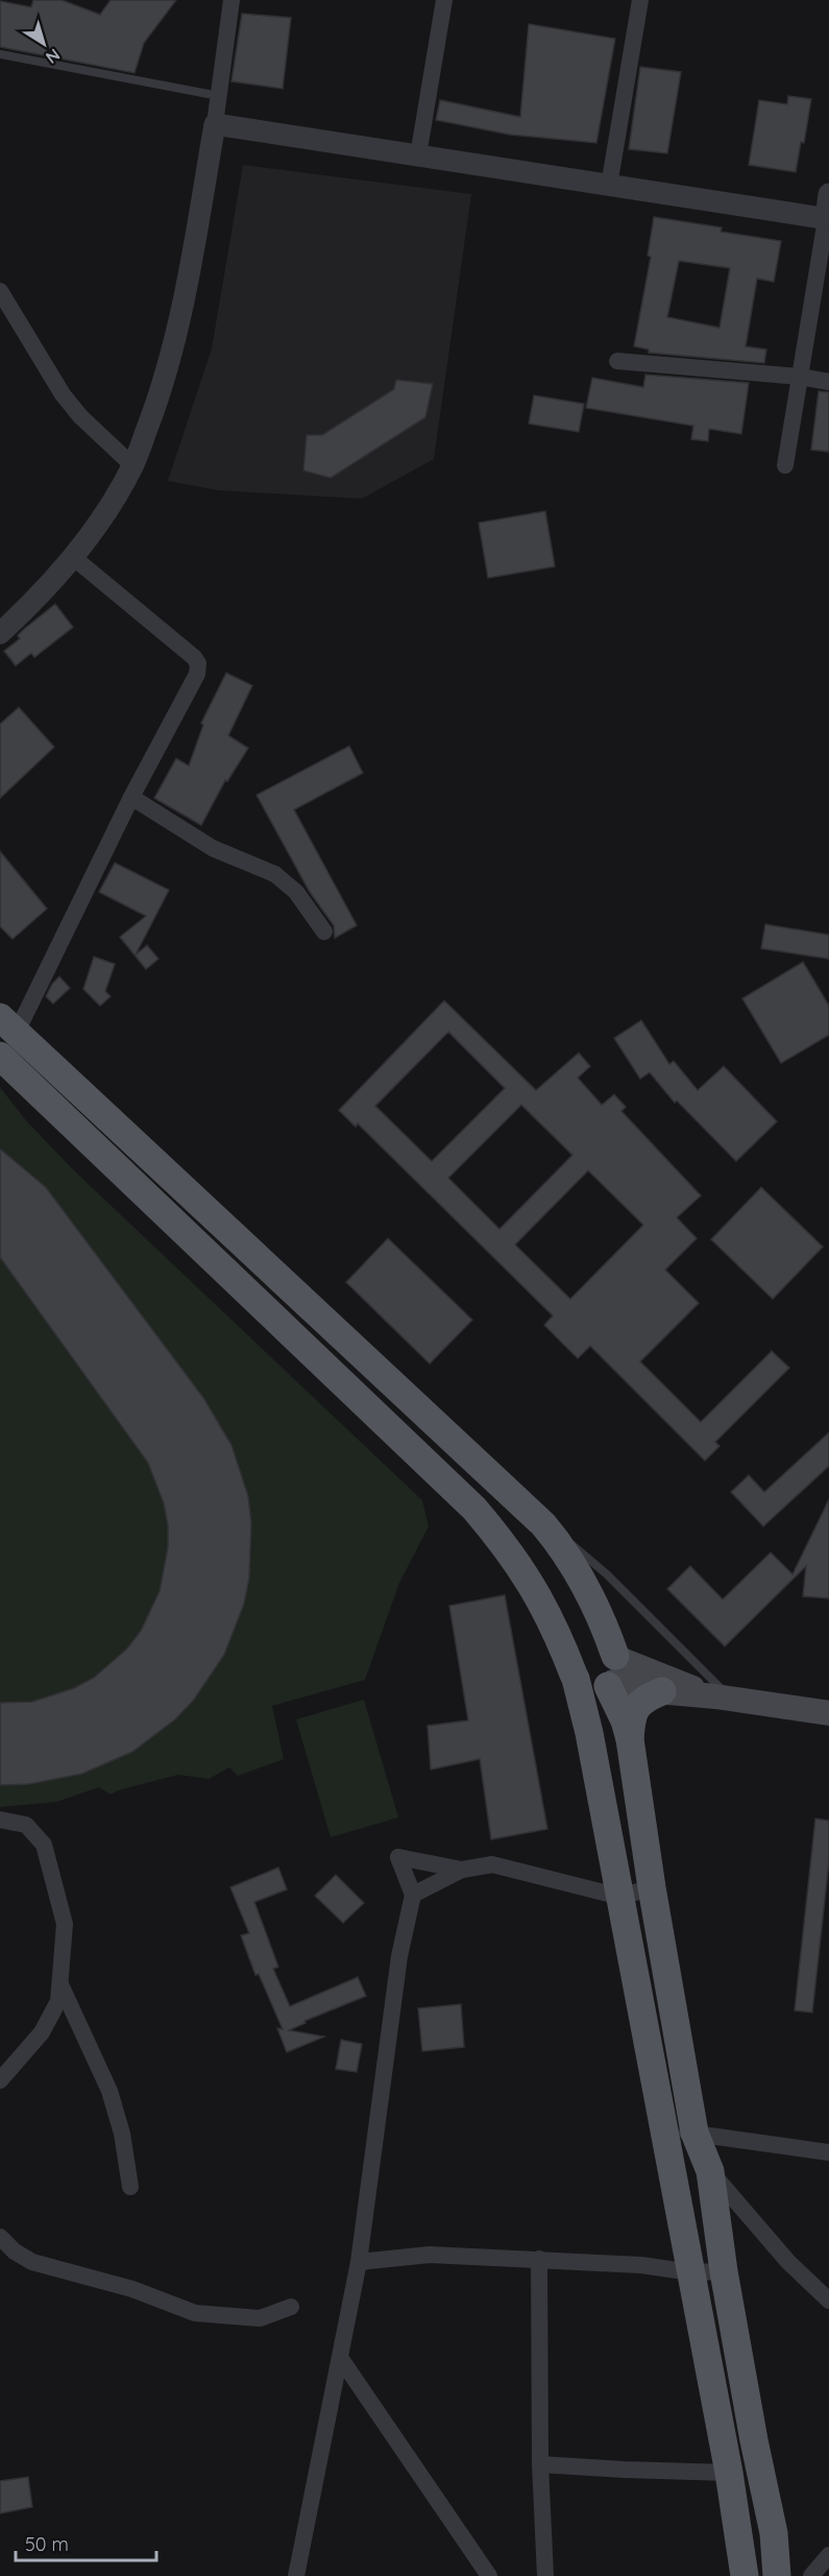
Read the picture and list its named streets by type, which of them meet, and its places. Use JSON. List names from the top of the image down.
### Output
{
  "scale_bar": "50 m",
  "north": "bottom right"
}
